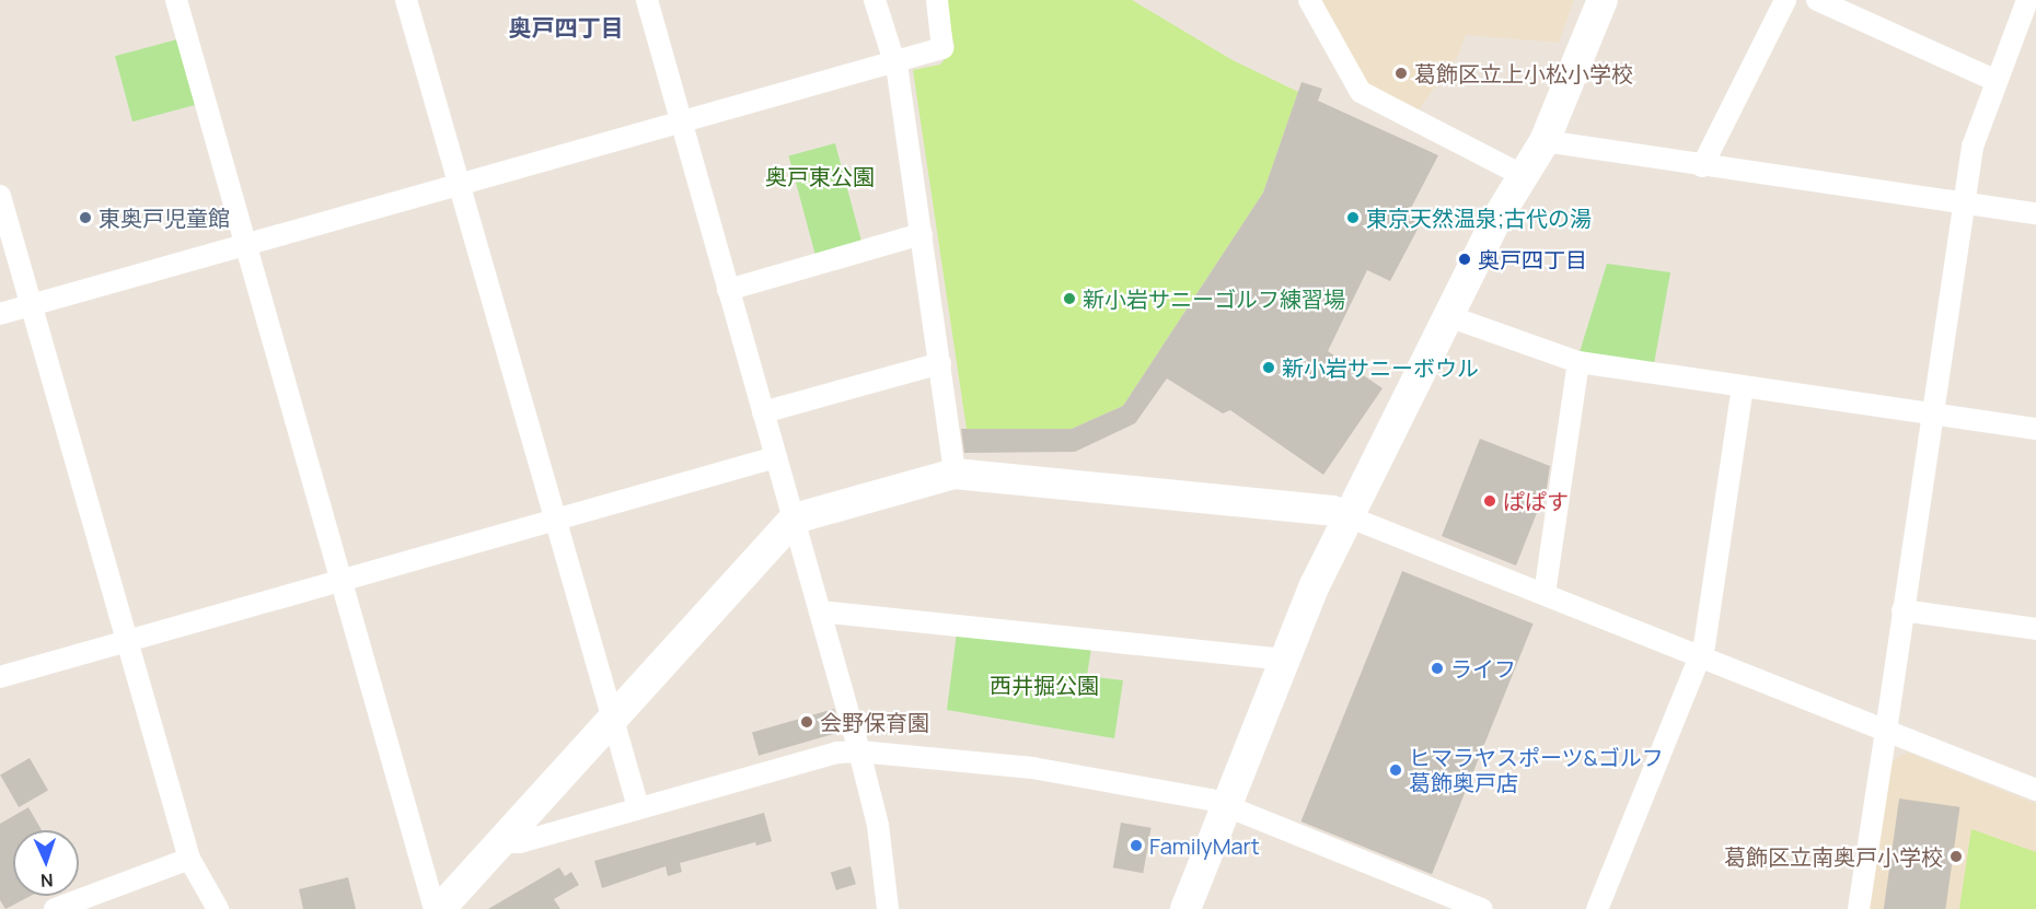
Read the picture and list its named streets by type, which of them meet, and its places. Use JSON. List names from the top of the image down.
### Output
{
  "districts": ["奥戸四丁目"],
  "parks": ["奥戸東公園", "西井掘公園"],
  "places": [
    "葛飾区立上小松小学校",
    "東奥戸児童館",
    "東京天然温泉;古代の湯",
    "奥戸四丁目",
    "新小岩サニーゴルフ練習場",
    "新小岩サニーボウル",
    "ぱぱす",
    "ライフ",
    "会野保育園",
    "ヒマラヤスポーツ&ゴルフ 葛飾奥戸店",
    "FamilyMart",
    "葛飾区立南奥戸小学校"
  ],
  "north": "bottom"
}
